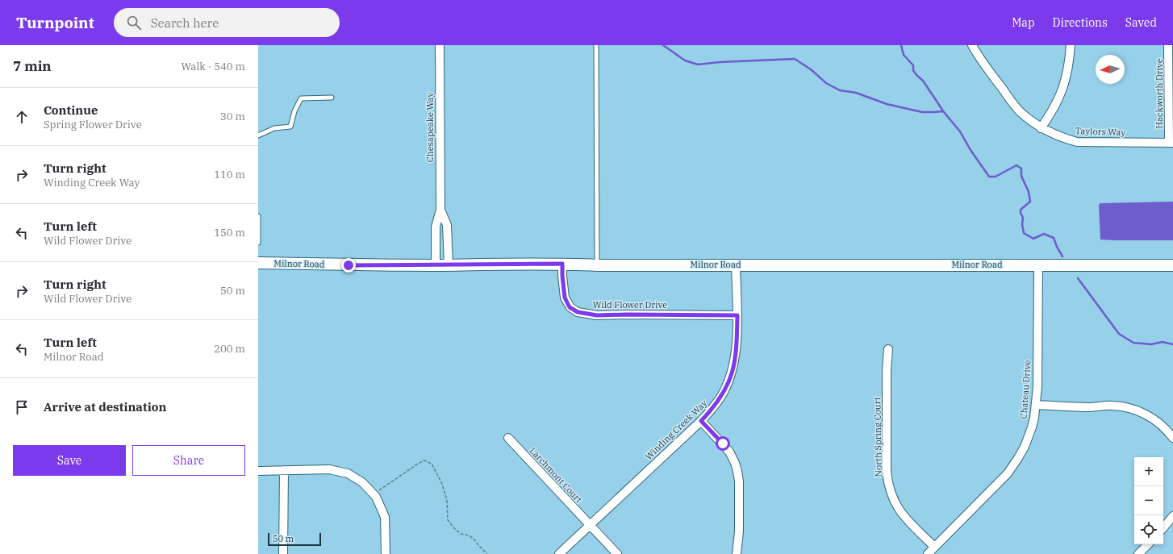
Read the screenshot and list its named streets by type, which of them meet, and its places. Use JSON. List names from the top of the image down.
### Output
{
  "streets": {
    "main road": ["Milnor Road"],
    "street": [
      "Hackworth Drive",
      "Chesapeake Way",
      "Taylors Way",
      "Wild Flower Drive",
      "Chateau Drive",
      "Winding Creek Way",
      "North Spring Court",
      "Larchmont Court"
    ]
  },
  "crossings": [
    ["Hackworth Drive", "Taylors Way"],
    ["Chesapeake Way", "Milnor Road"],
    ["Milnor Road", "Wild Flower Drive"],
    ["Milnor Road", "Chateau Drive"],
    ["Milnor Road", "Winding Creek Way"],
    ["Wild Flower Drive", "Winding Creek Way"],
    ["Chateau Drive", "North Spring Court"],
    ["Winding Creek Way", "Larchmont Court"]
  ],
  "scale_bar": "50 m",
  "north": "left",
  "page": {
    "header": "Turnpoint",
    "search": "Search here",
    "nav": ["Map", "Directions", "Saved"],
    "heading": ["7 min", "Walk · 540 m"],
    "list": [
      ["Continue", "Spring Flower Drive", "30 m"],
      ["Turn right", "Winding Creek Way", "110 m"],
      ["Turn left", "Wild Flower Drive", "150 m"],
      ["Turn right", "Wild Flower Drive", "50 m"],
      ["Turn left", "Milnor Road", "200 m"],
      "Arrive at destination"
    ],
    "buttons": ["Save", "Share"],
    "map_buttons": ["+", "−"],
    "scale": "50 m"
  }
}
